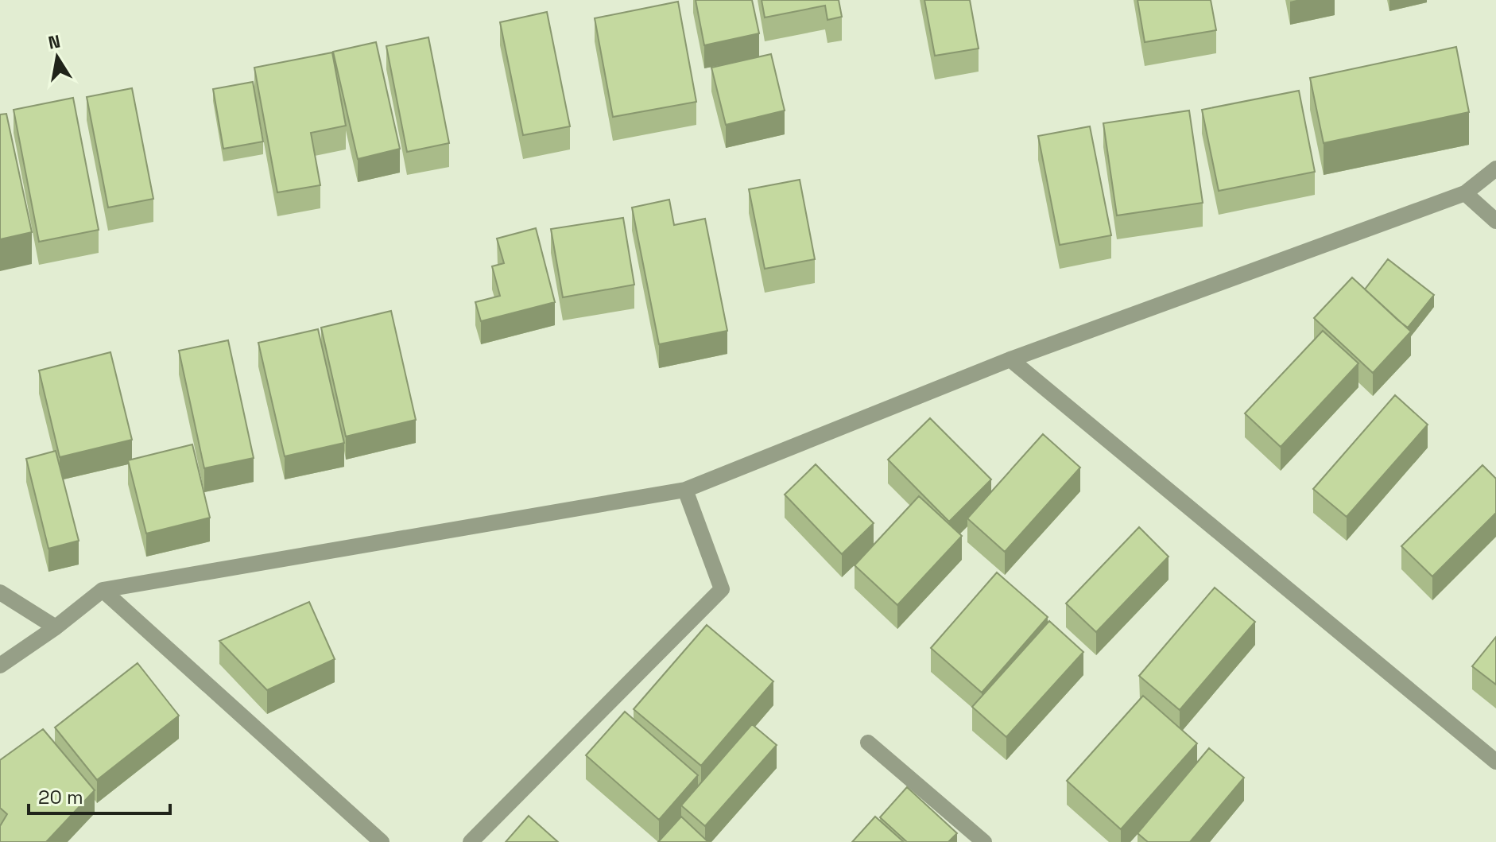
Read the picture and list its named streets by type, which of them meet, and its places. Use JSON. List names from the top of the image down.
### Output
{
  "scale_bar": "20 m",
  "north": "top"
}
